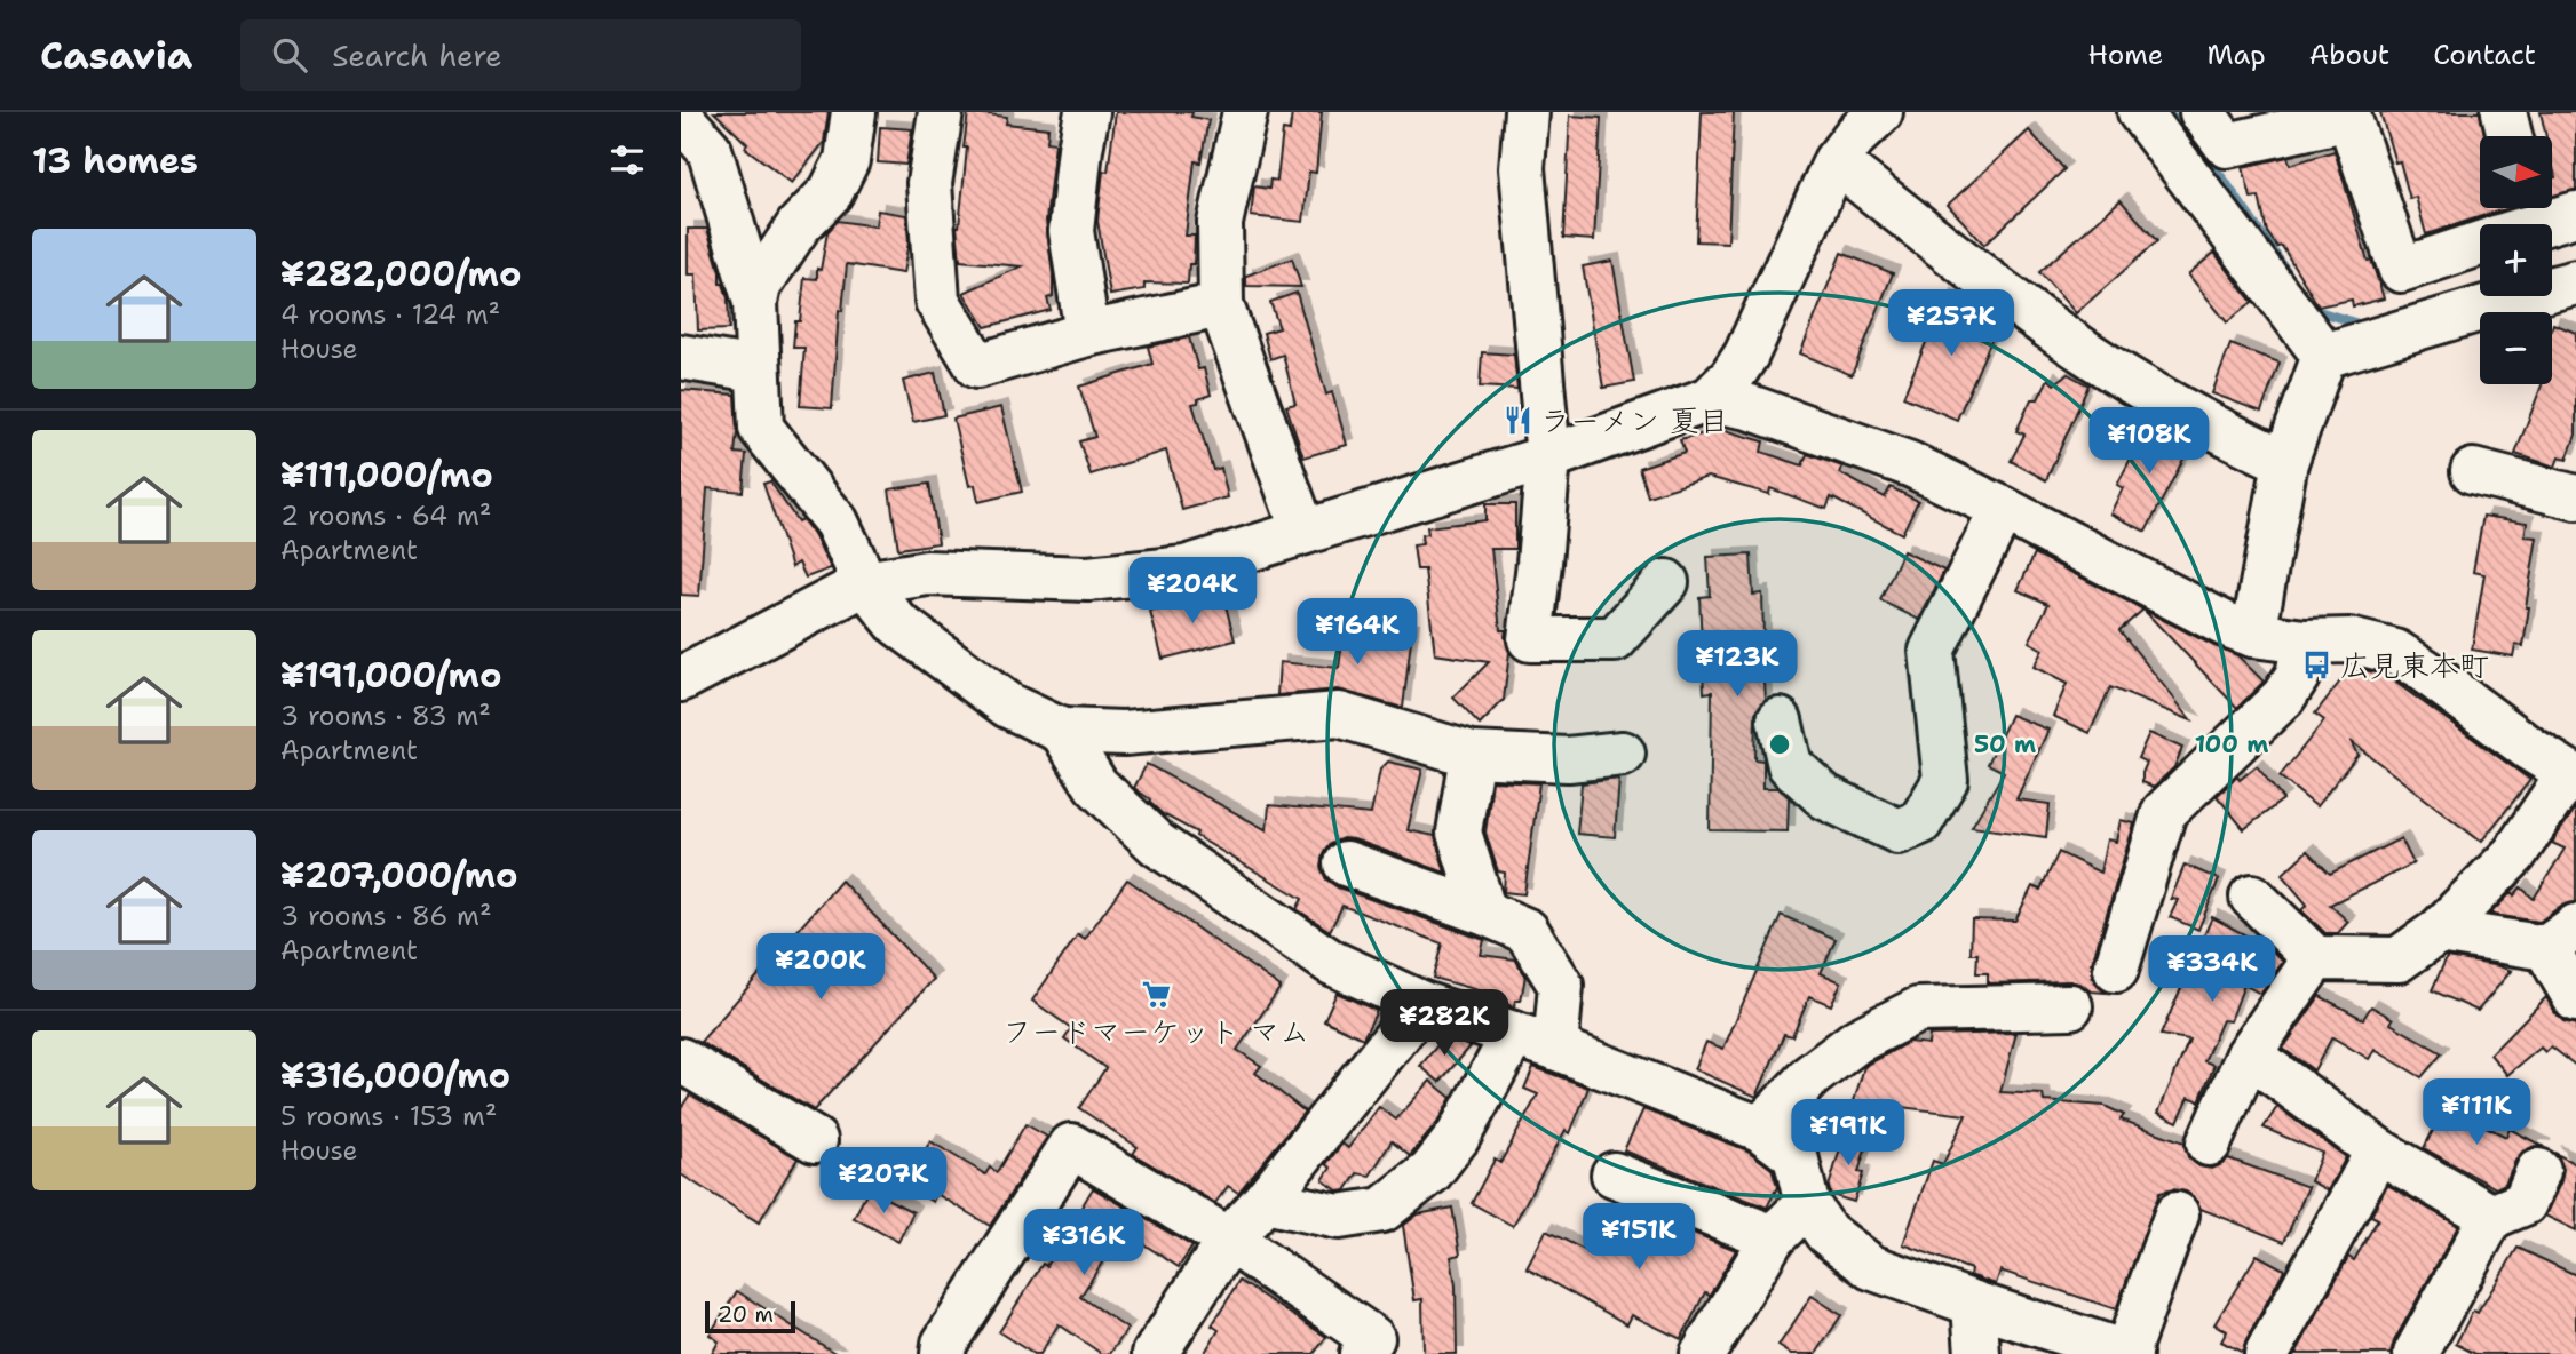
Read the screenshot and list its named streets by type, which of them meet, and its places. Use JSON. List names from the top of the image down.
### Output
{
  "places": {
    "restaurant": ["ラーメン 夏目"],
    "bus stop": ["広見東本町"],
    "supermarket": ["フードマーケット マム"]
  },
  "scale_bar": "20 m",
  "north": "right",
  "page": {
    "header": "Casavia",
    "search": "Search here",
    "nav": [
      "Home",
      "Map",
      "About",
      "Contact"
    ],
    "heading": "13 homes",
    "map_buttons": ["+", "−"],
    "list": [
      {
        "name": "¥282,000/mo",
        "note": "4 rooms · 124 m² · House"
      },
      {
        "name": "¥111,000/mo",
        "note": "2 rooms · 64 m² · Apartment"
      },
      {
        "name": "¥191,000/mo",
        "note": "3 rooms · 83 m² · Apartment"
      },
      {
        "name": "¥207,000/mo",
        "note": "3 rooms · 86 m² · Apartment"
      },
      {
        "name": "¥316,000/mo",
        "note": "5 rooms · 153 m² · House"
      }
    ],
    "price": [
      "¥257K",
      "¥108K",
      "¥204K",
      "¥164K",
      "¥123K",
      "¥200K",
      "¥334K",
      "¥282K",
      "¥111K",
      "¥191K",
      "¥207K",
      "¥151K",
      "¥316K"
    ],
    "scale": "20 m"
  },
  "rings": ["50 m", "100 m"]
}
